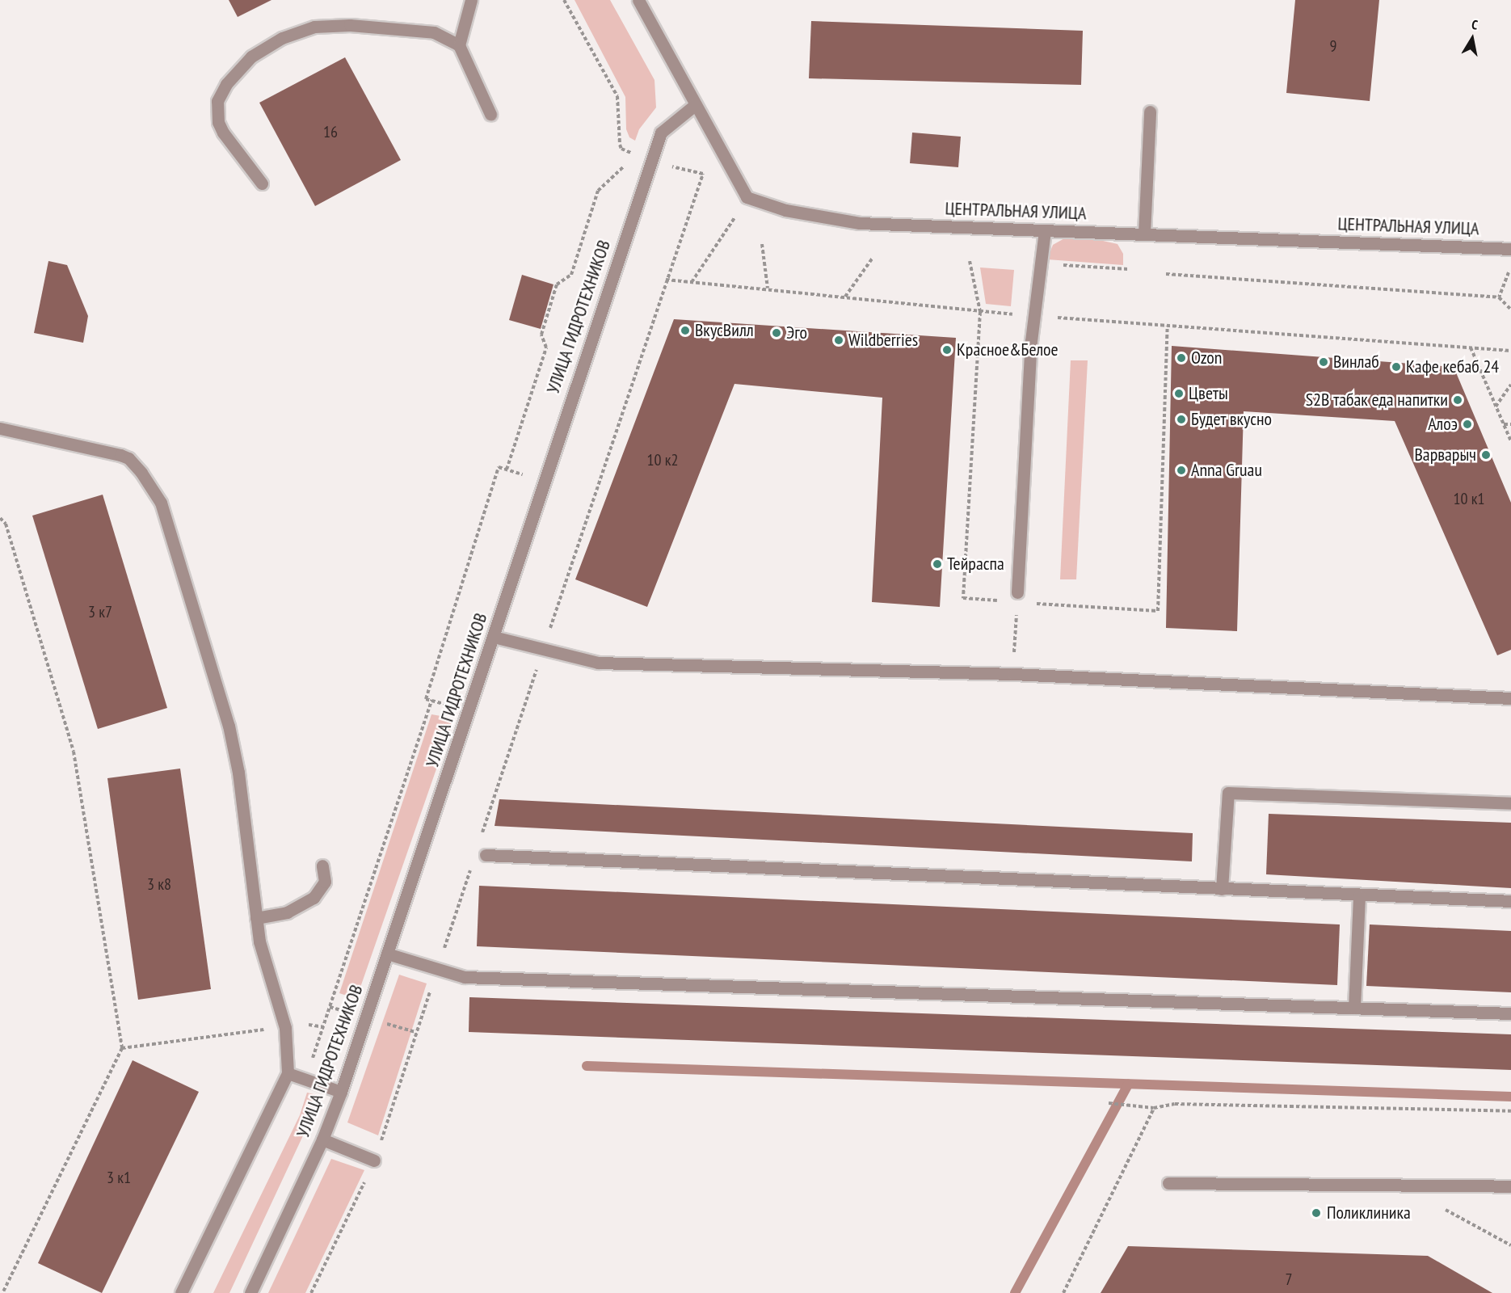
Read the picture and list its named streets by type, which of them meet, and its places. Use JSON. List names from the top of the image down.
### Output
{
  "streets": {
    "street": ["ЦЕНТРАЛЬНАЯ УЛИЦА", "УЛИЦА ГИДРОТЕХНИКОВ"]
  },
  "crossings": [
    ["ЦЕНТРАЛЬНАЯ УЛИЦА", "УЛИЦА ГИДРОТЕХНИКОВ"]
  ],
  "places": [
    "ВкусВилл",
    "Эго",
    "Wildberries",
    "Красное&Белое",
    "Ozon",
    "Винлаб",
    "Кафе кебаб 24",
    "Цветы",
    "S2B табак еда напитки",
    "Будет вкусно",
    "Алоэ",
    "Варварыч",
    "Anna Gruau",
    "Тейраспа",
    "Поликлиника"
  ],
  "house_numbers": [
    "9",
    "16",
    "10 к2",
    "10 к1",
    "3 к7",
    "3 к8",
    "3 к1",
    "7"
  ],
  "north": "top"
}
